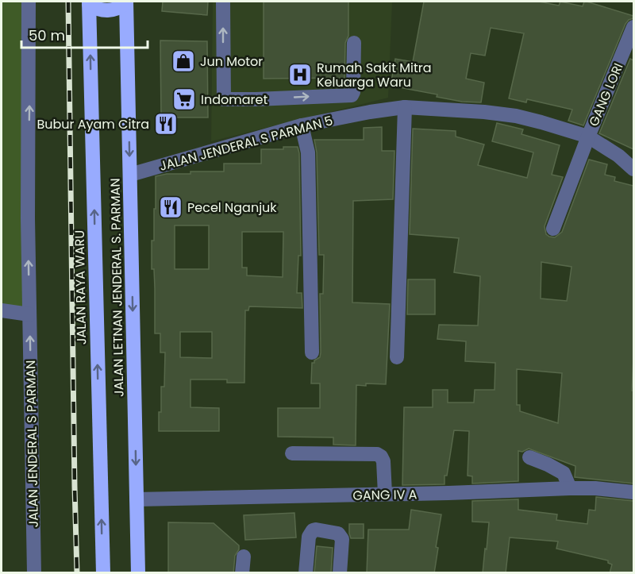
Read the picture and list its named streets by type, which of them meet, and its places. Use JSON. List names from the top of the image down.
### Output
{
  "streets": {
    "highway": ["JALAN RAYA WARU", "JALAN LETNAN JENDERAL S. PARMAN"],
    "street": [
      "GANG LORI",
      "JALAN JENDERAL S PARMAN 5",
      "JALAN JENDERAL S PARMAN",
      "GANG IV A"
    ]
  },
  "crossings": [
    ["GANG LORI", "JALAN JENDERAL S PARMAN 5"],
    ["JALAN JENDERAL S PARMAN 5", "JALAN LETNAN JENDERAL S. PARMAN"],
    ["JALAN LETNAN JENDERAL S. PARMAN", "GANG IV A"]
  ],
  "one_way": ["JALAN RAYA WARU", "JALAN LETNAN JENDERAL S. PARMAN", "JALAN JENDERAL S PARMAN"],
  "places": {
    "shop": ["Jun Motor"],
    "hospital": ["Rumah Sakit Mitra Keluarga Waru"],
    "supermarket": ["Indomaret"],
    "restaurant": ["Bubur Ayam Citra", "Pecel Nganjuk"]
  },
  "scale_bar": "50 m"
}
